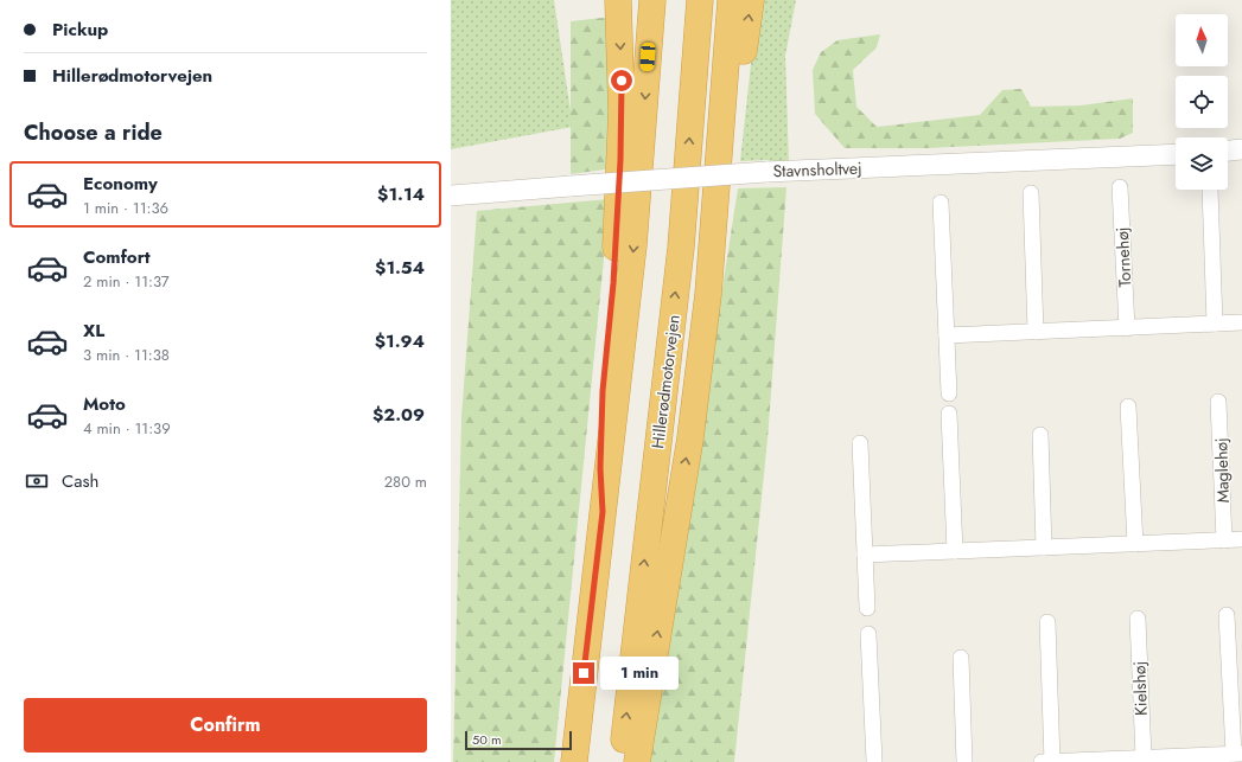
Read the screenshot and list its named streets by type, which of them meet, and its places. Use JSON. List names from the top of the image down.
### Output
{
  "streets": {
    "highway": ["Hillerødmotorvejen"],
    "street": [
      "Stavnsholtvej",
      "Tornehøj",
      "Maglehøj",
      "Kielshøj"
    ]
  },
  "scale_bar": "50 m",
  "north": "top",
  "page": {
    "banner": ["Pickup", "Hillerødmotorvejen"],
    "heading": "Choose a ride",
    "list": [
      {
        "name": "Economy",
        "note": "1 min · 11:36",
        "value": "$1.14"
      },
      {
        "name": "Comfort",
        "note": "2 min · 11:37",
        "value": "$1.54"
      },
      {
        "name": "XL",
        "note": "3 min · 11:38",
        "value": "$1.94"
      },
      {
        "name": "Moto",
        "note": "4 min · 11:39",
        "value": "$2.09"
      }
    ],
    "pay": ["Cash", "280 m"],
    "bubble": "1 min",
    "buttons": "Confirm",
    "scale": "50 m"
  }
}
